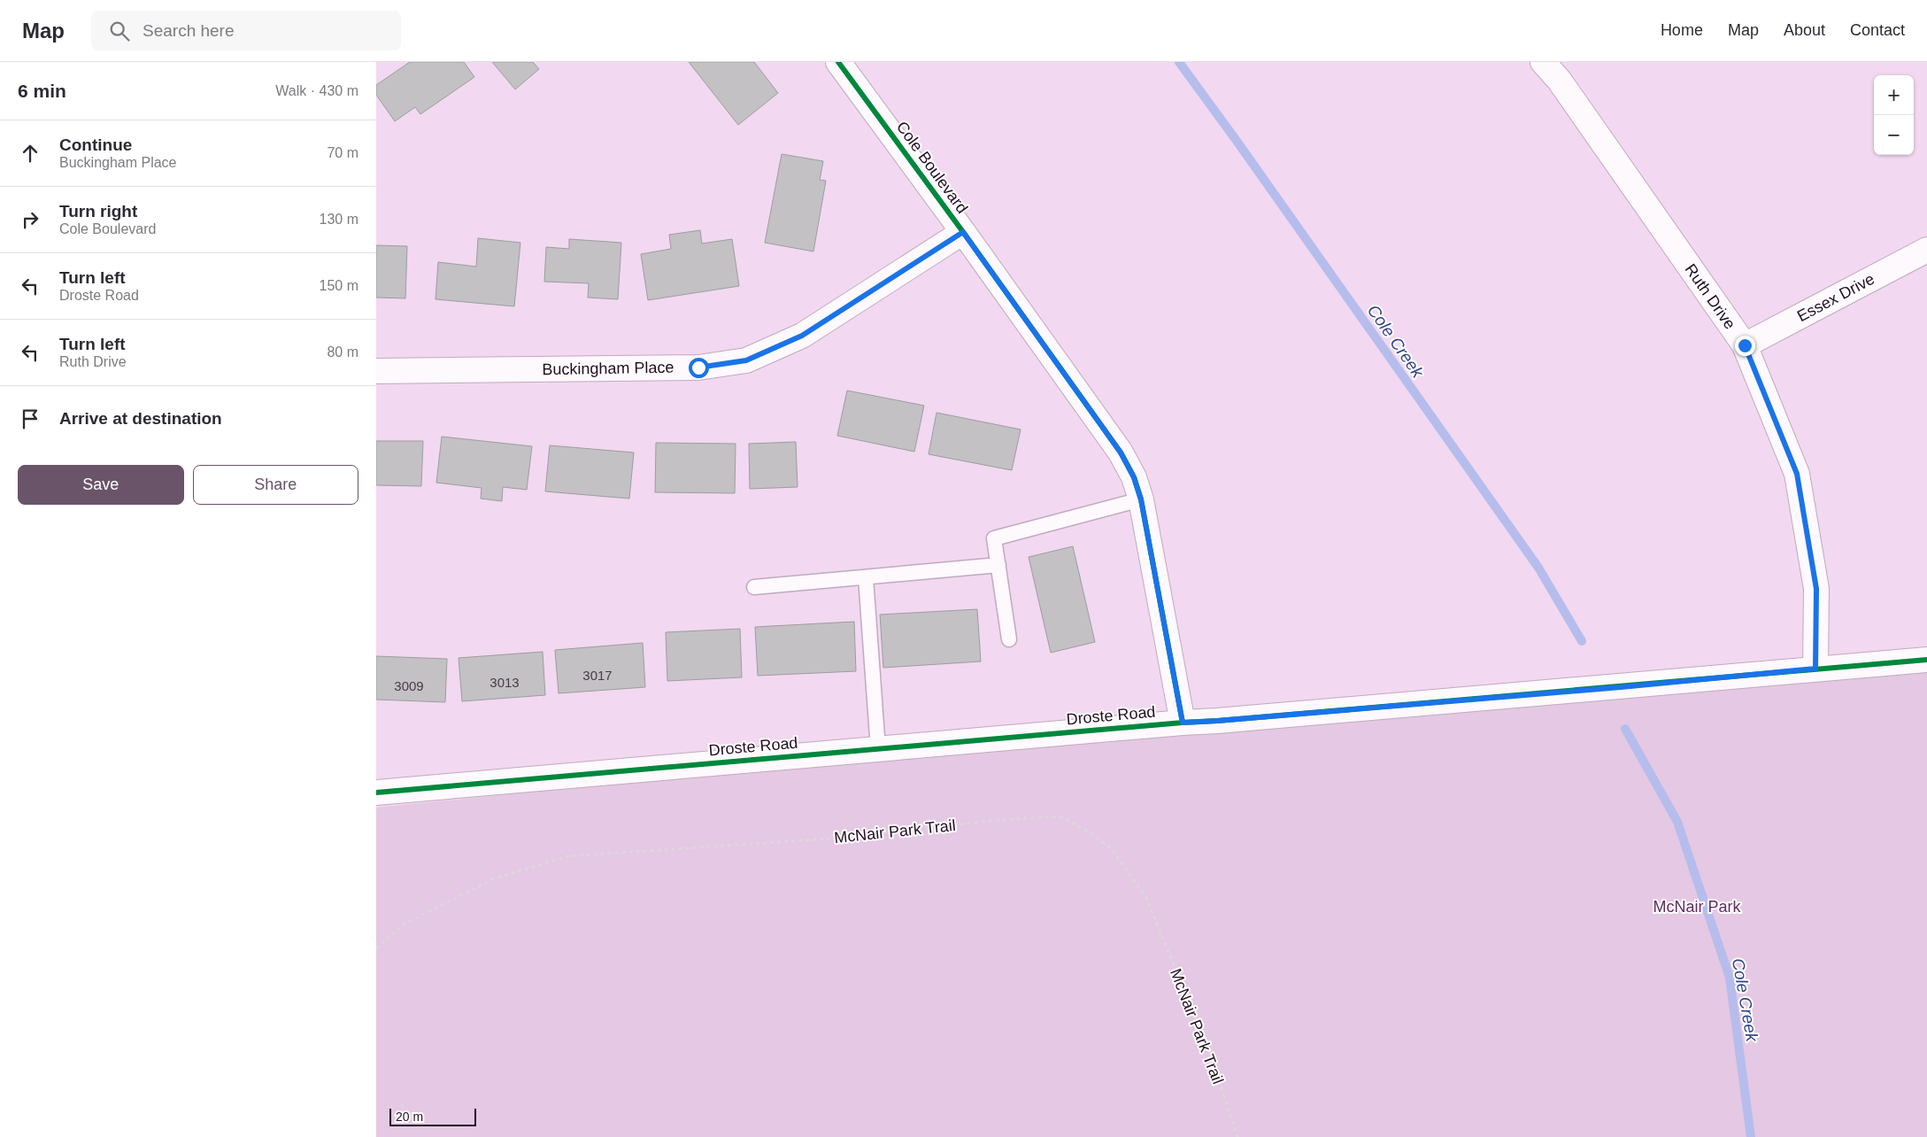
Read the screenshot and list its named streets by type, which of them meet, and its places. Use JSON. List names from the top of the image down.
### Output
{
  "streets": {
    "street": [
      "Cole Boulevard",
      "Ruth Drive",
      "Essex Drive",
      "Buckingham Place",
      "Droste Road"
    ],
    "path": ["McNair Park Trail"]
  },
  "crossings": [
    ["Cole Boulevard", "Buckingham Place"],
    ["Cole Boulevard", "Droste Road"],
    ["Ruth Drive", "Essex Drive"],
    ["Ruth Drive", "Droste Road"]
  ],
  "water": ["Cole Creek"],
  "parks": ["McNair Park"],
  "house_numbers": ["3017", "3013", "3009"],
  "scale_bar": "20 m",
  "page": {
    "header": "Map",
    "search": "Search here",
    "nav": [
      "Home",
      "Map",
      "About",
      "Contact"
    ],
    "heading": ["6 min", "Walk · 430 m"],
    "map_buttons": ["+", "−"],
    "list": [
      ["Continue", "Buckingham Place", "70 m"],
      ["Turn right", "Cole Boulevard", "130 m"],
      ["Turn left", "Droste Road", "150 m"],
      ["Turn left", "Ruth Drive", "80 m"],
      "Arrive at destination"
    ],
    "buttons": ["Save", "Share"],
    "scale": "20 m"
  }
}
